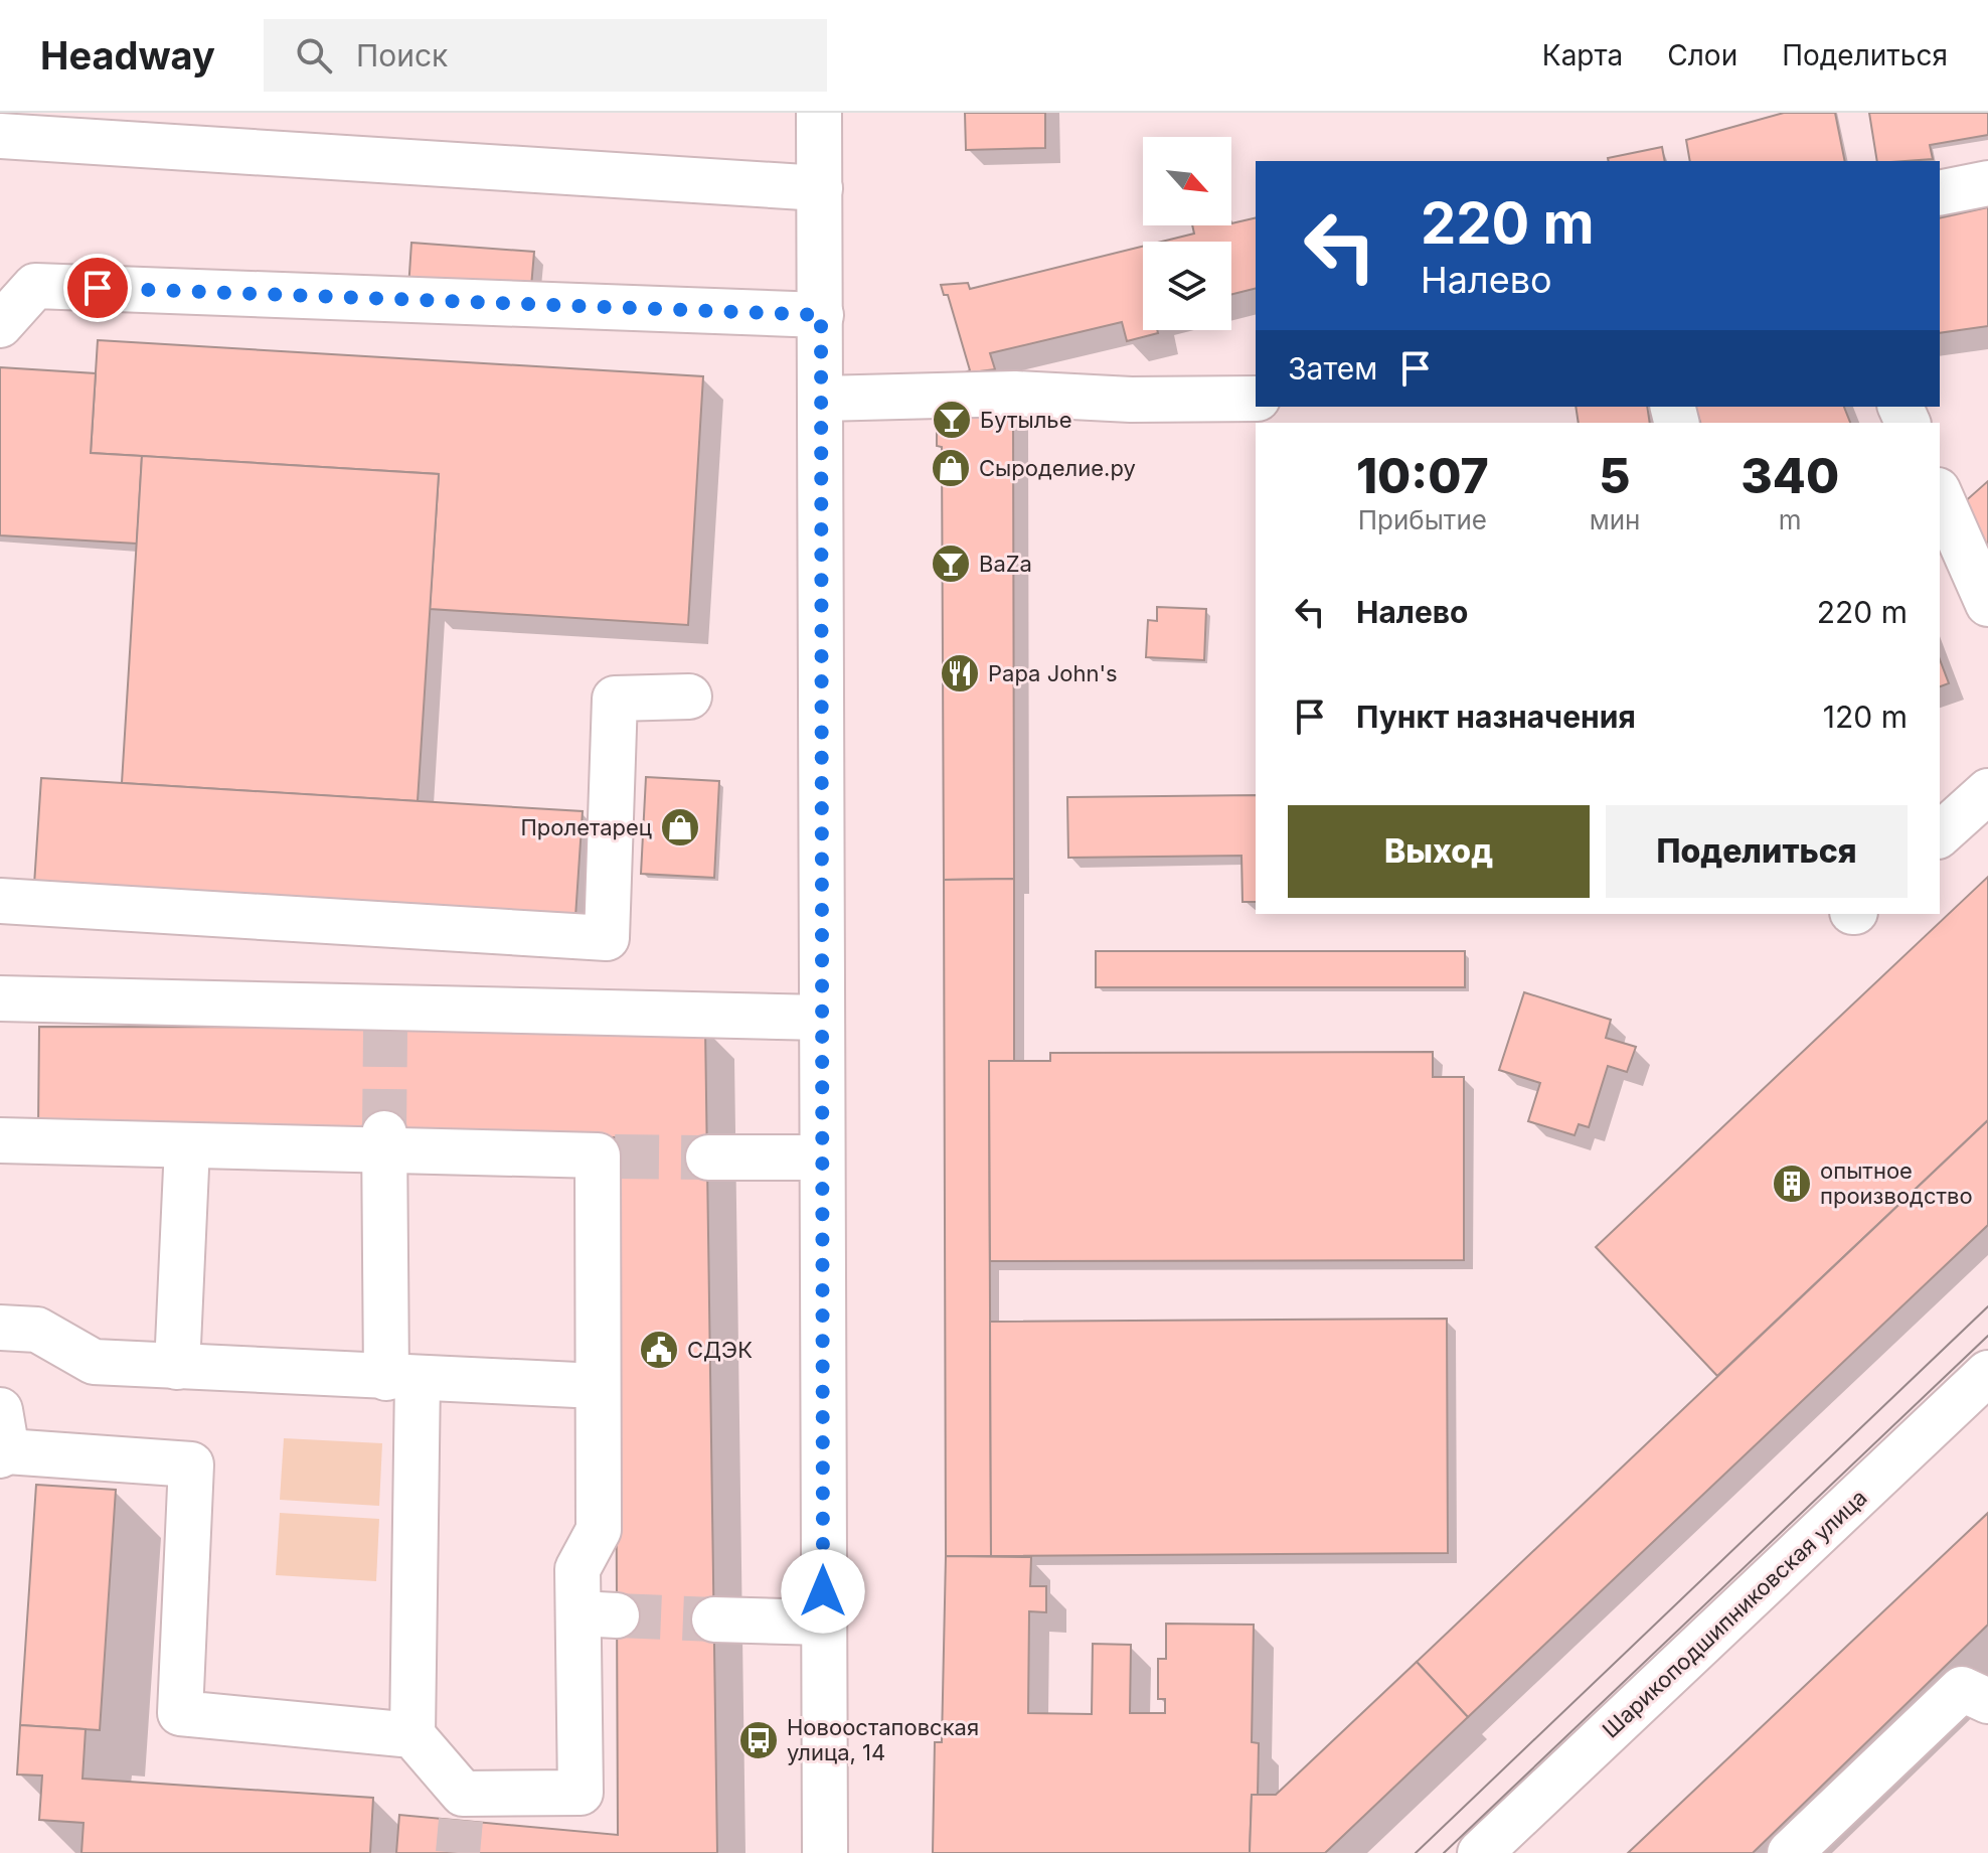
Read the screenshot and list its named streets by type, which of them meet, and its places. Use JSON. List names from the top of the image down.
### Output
{
  "streets": {
    "main road": ["Шарикоподшипниковская улица"]
  },
  "places": {
    "bar": ["Бутылье", "BaZa"],
    "shop": ["Сыроделие.ру", "Пролетарец"],
    "restaurant": ["Papa John's"],
    "building": ["опытное производство"],
    "public building": ["СДЭК"],
    "bus stop": ["Новоостаповская улица, 14"]
  },
  "north": "bottom right",
  "page": {
    "header": "Headway",
    "search": "Поиск",
    "nav": ["Карта", "Слои", "Поделиться"],
    "turn": ["220 m", "Налево"],
    "then": "Затем",
    "eta": [
      "10:07",
      "Прибытие",
      "5",
      "мин",
      "340",
      "m"
    ],
    "list": [
      {
        "name": "Налево",
        "value": "220 m"
      },
      {
        "name": "Пункт назначения",
        "value": "120 m"
      }
    ],
    "buttons": ["Выход", "Поделиться"]
  }
}
